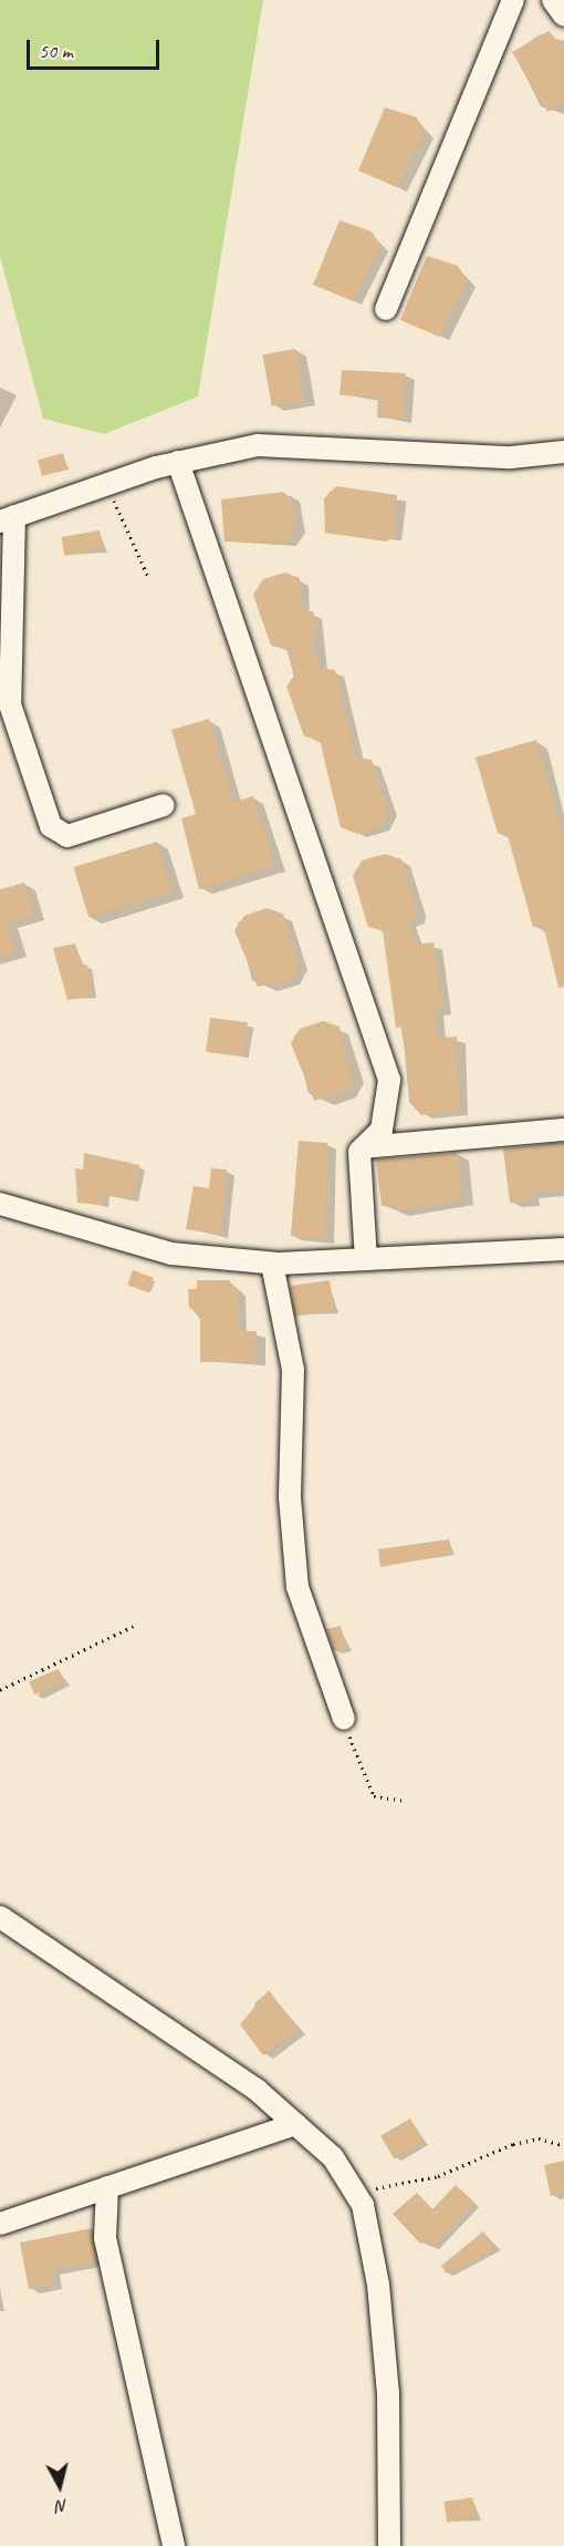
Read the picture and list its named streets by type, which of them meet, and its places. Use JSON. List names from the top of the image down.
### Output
{
  "scale_bar": "50 m",
  "north": "bottom"
}
